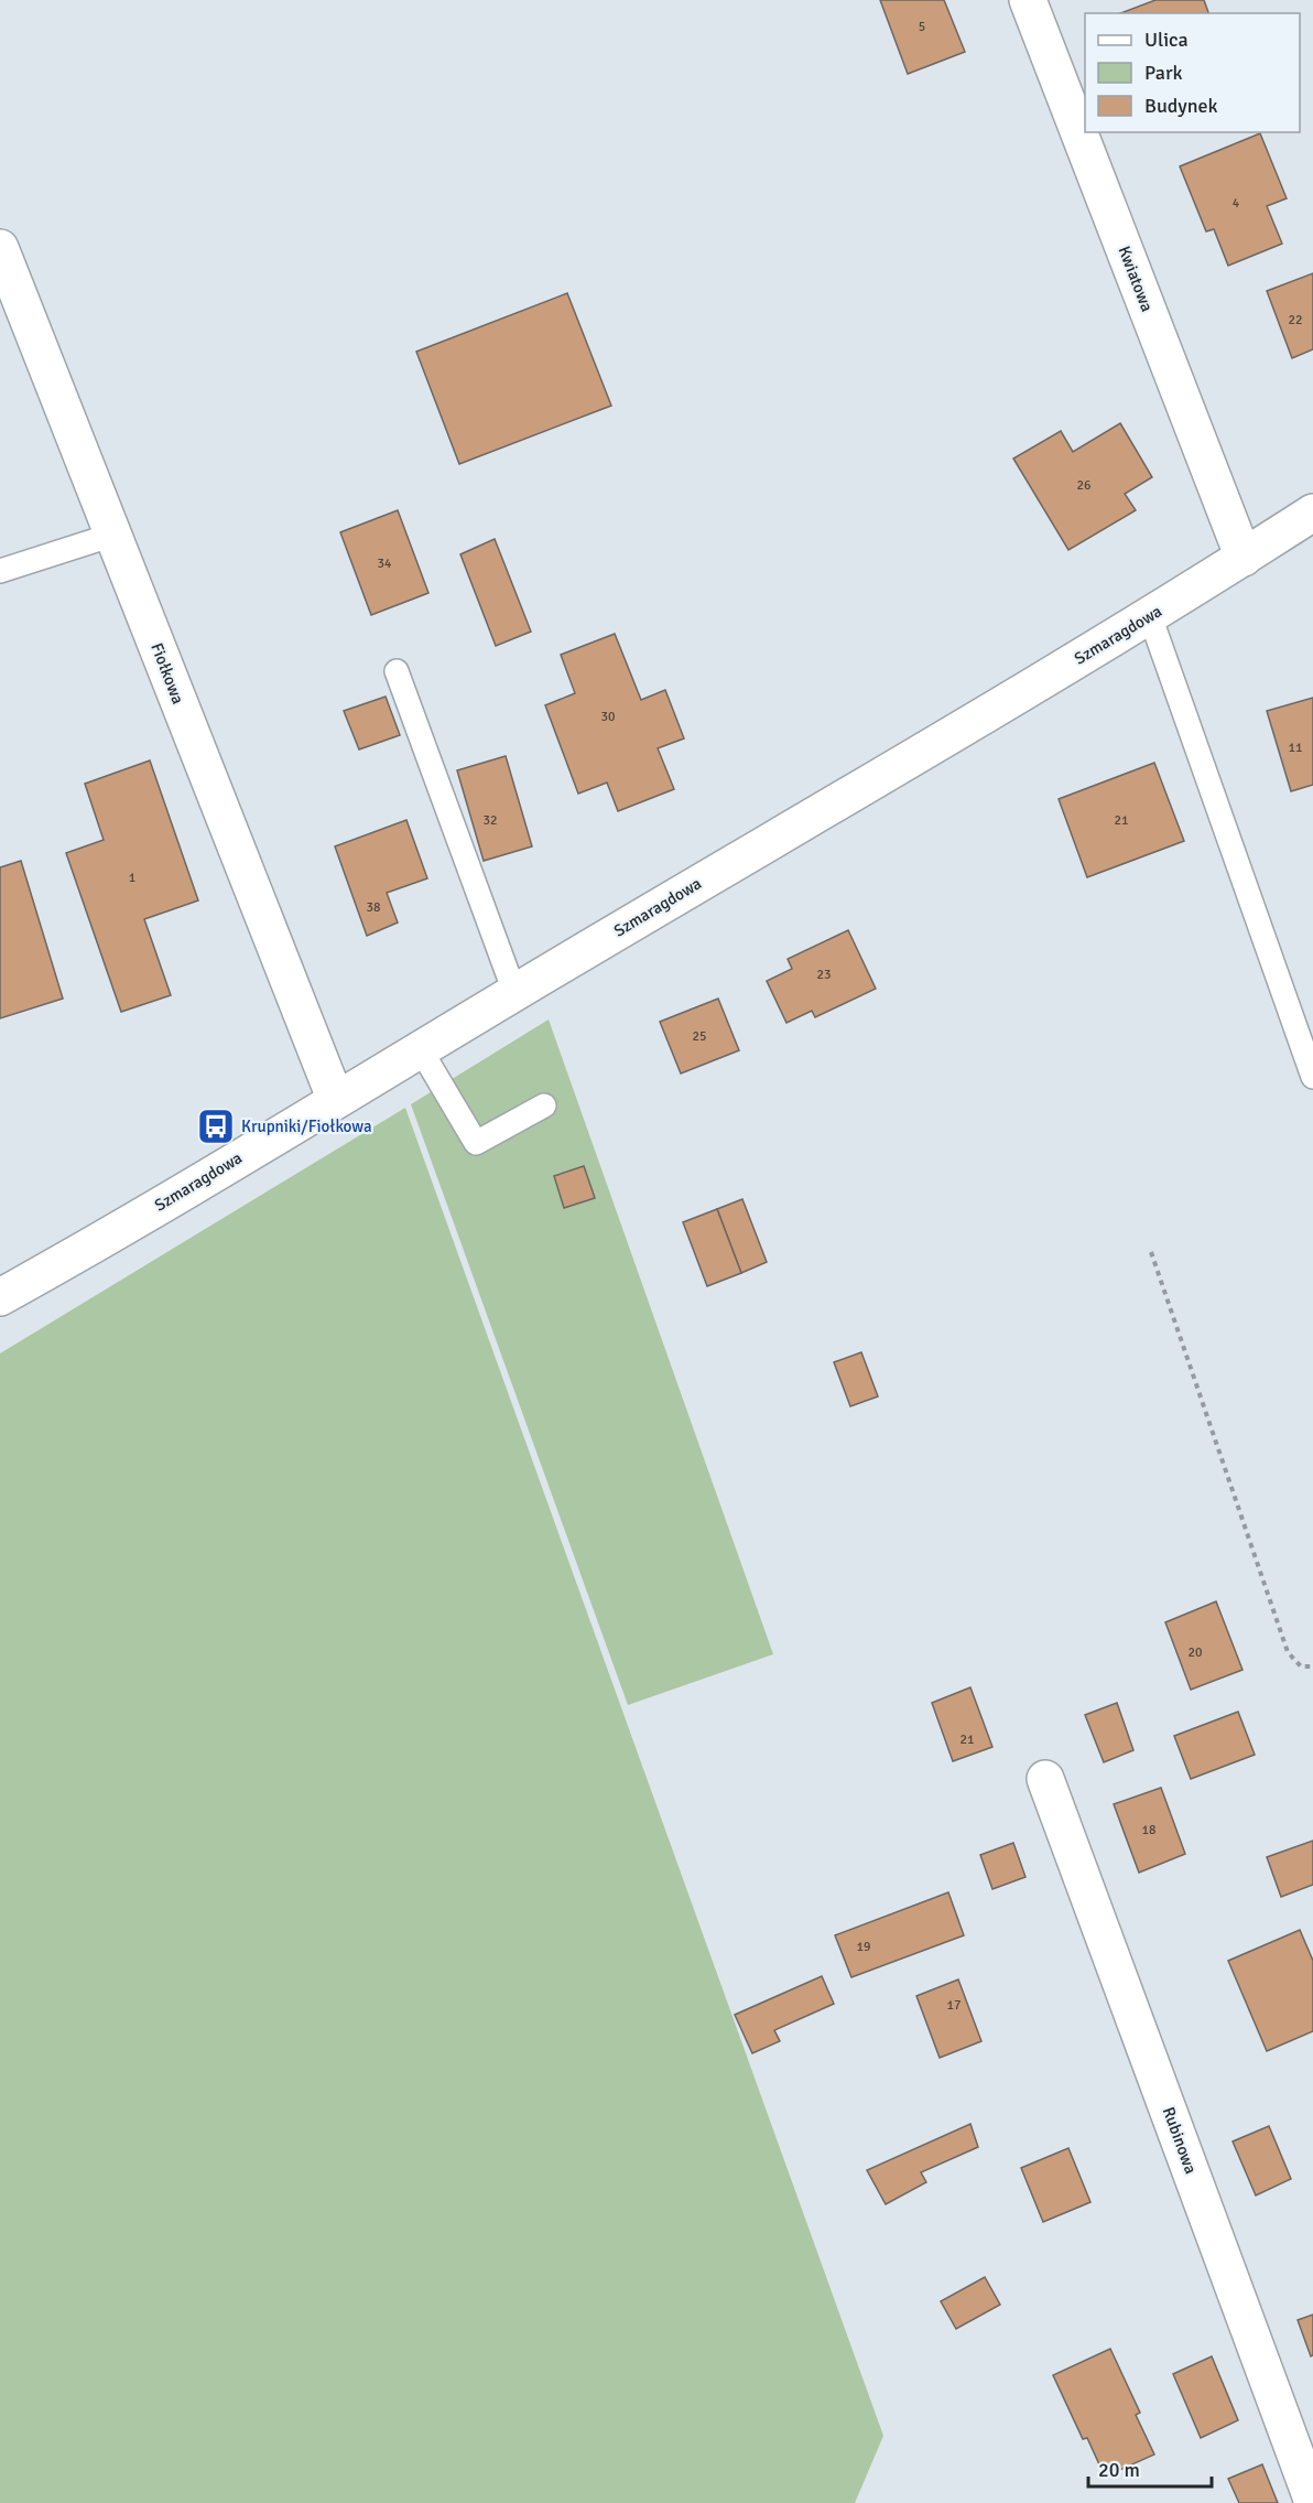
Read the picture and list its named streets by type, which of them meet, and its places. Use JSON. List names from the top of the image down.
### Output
{
  "streets": {
    "street": [
      "Kwiatowa",
      "Szmaragdowa",
      "Fiołkowa",
      "Rubinowa"
    ]
  },
  "crossings": [
    ["Kwiatowa", "Szmaragdowa"],
    ["Szmaragdowa", "Fiołkowa"]
  ],
  "places": {
    "bus stop": ["Krupniki/Fiołkowa"]
  },
  "house_numbers": [
    "5",
    "4",
    "22",
    "26",
    "34",
    "30",
    "11",
    "32",
    "21",
    "1",
    "38",
    "23",
    "25",
    "20",
    "21",
    "18",
    "19",
    "17"
  ],
  "legend": ["Ulica", "Park", "Budynek"],
  "scale_bar": "20 m"
}
